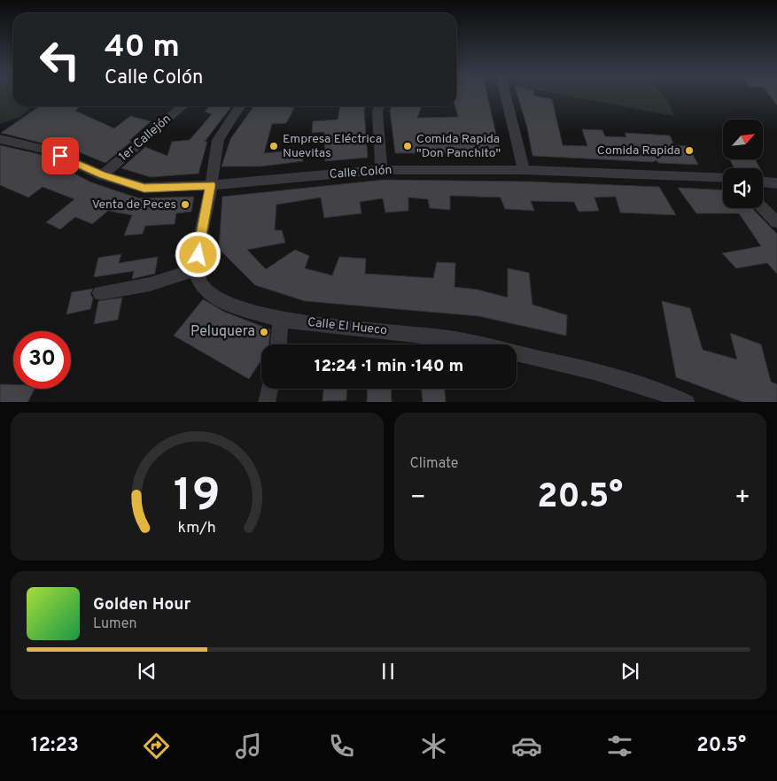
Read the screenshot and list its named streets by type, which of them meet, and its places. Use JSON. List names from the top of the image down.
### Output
{
  "streets": {
    "street": ["1er Callejón", "Calle Colón", "Calle El Hueco"]
  },
  "crossings": [
    ["1er Callejón", "Calle Colón"],
    ["Calle Colón", "Calle El Hueco"]
  ],
  "places": [
    "Empresa Eléctrica Nuevitas",
    "Comida Rapida \"Don Panchito\"",
    "Comida Rapida",
    "Venta de Peces",
    "Peluquera"
  ],
  "north": "top right",
  "page": {
    "turn": ["40 m", "Calle Colón"],
    "limit": "30",
    "trip": "12:24 · 1 min · 140 m",
    "tile": "Climate",
    "heat": ["−", "20.5°", "+"],
    "song": ["Golden Hour", "Lumen"],
    "tabs": ["12:23", "20.5°"],
    "gauge": ["19", "km/h"]
  }
}
